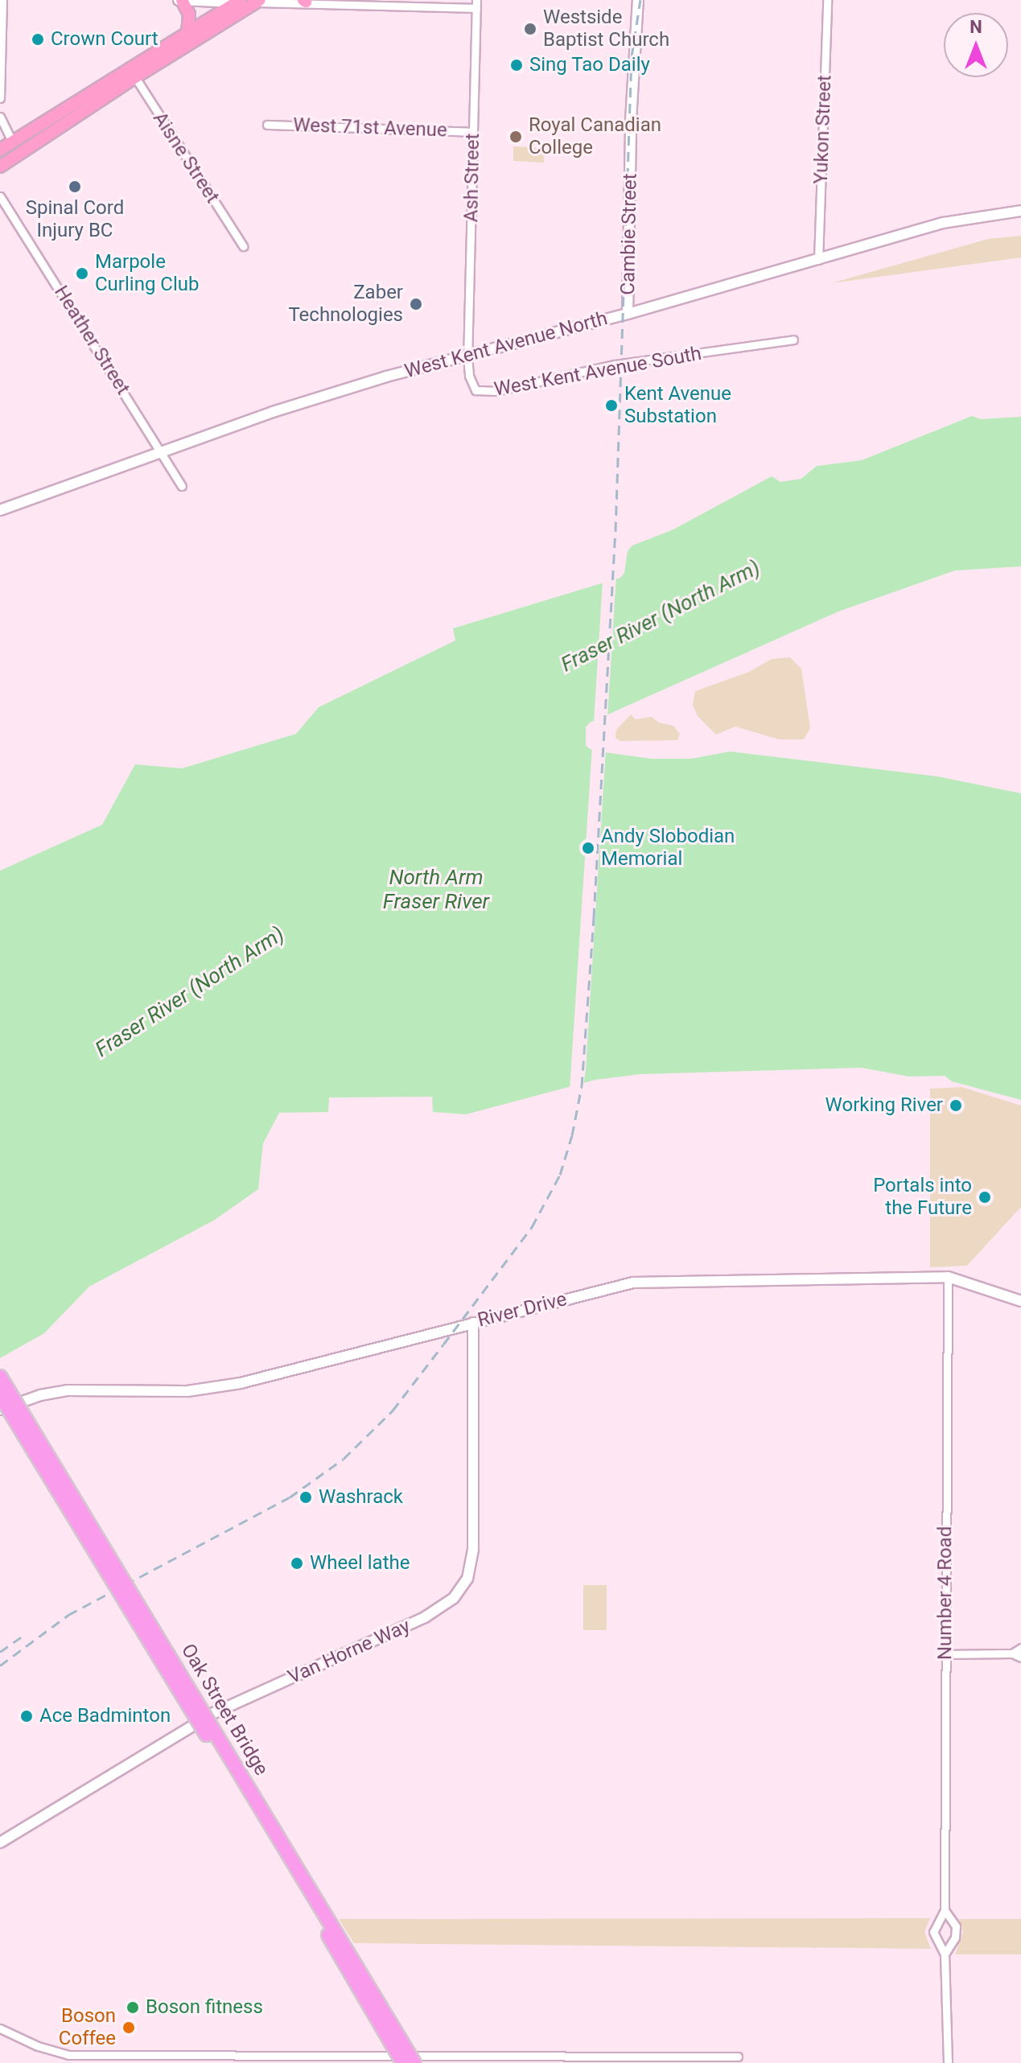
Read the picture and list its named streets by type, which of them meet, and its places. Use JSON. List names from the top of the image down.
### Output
{
  "streets": {
    "highway": ["Oak Street Bridge"],
    "street": [
      "West 71st Avenue",
      "Yukon Street",
      "Aisne Street",
      "Ash Street",
      "Cambie Street",
      "Heather Street",
      "West Kent Avenue North",
      "West Kent Avenue South",
      "River Drive",
      "Number 4 Road",
      "Van Horne Way"
    ]
  },
  "crossings": [
    ["West 71st Avenue", "Ash Street"],
    ["Yukon Street", "West Kent Avenue North"],
    ["Ash Street", "West Kent Avenue North"],
    ["Ash Street", "West Kent Avenue South"],
    ["Cambie Street", "West Kent Avenue North"],
    ["Heather Street", "West Kent Avenue North"],
    ["West Kent Avenue North", "West Kent Avenue South"],
    ["River Drive", "Number 4 Road"],
    ["River Drive", "Van Horne Way"]
  ],
  "water": ["Fraser River (North Arm)", "North Arm Fraser River"],
  "places": [
    "Westside Baptist Church",
    "Crown Court",
    "Sing Tao Daily",
    "Royal Canadian College",
    "Spinal Cord Injury BC",
    "Marpole Curling Club",
    "Zaber Technologies",
    "Kent Avenue Substation",
    "Andy Slobodian Memorial",
    "Working River",
    "Portals into the Future",
    "Washrack",
    "Wheel lathe",
    "Ace Badminton",
    "Boson fitness",
    "Boson Coffee"
  ],
  "north": "top"
}
